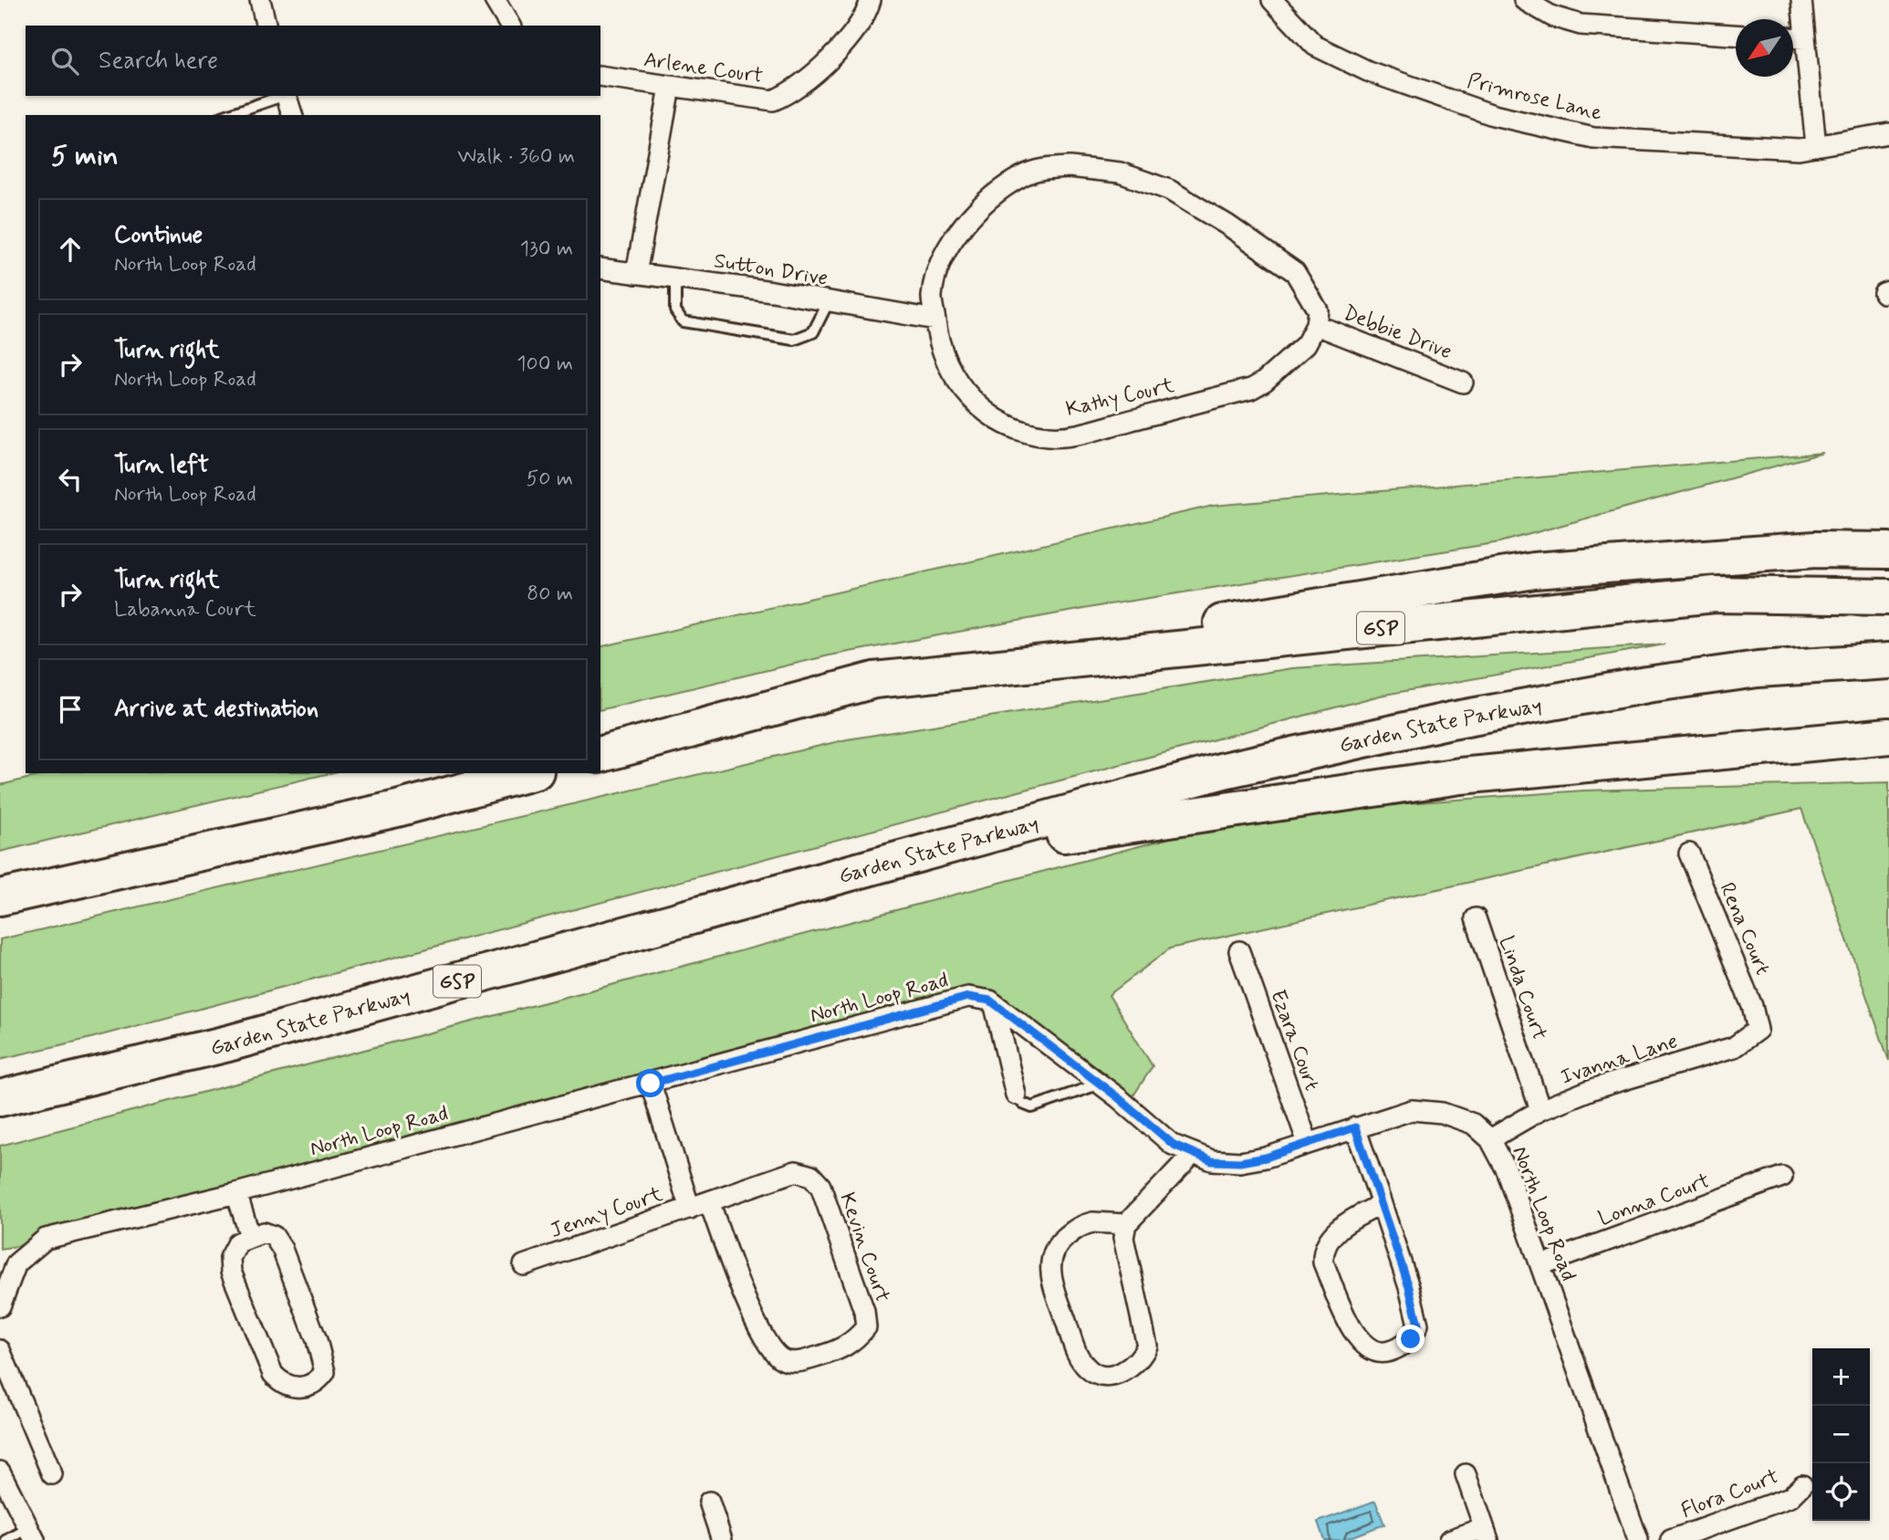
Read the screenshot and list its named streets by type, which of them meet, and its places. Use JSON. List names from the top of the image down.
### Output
{
  "streets": {
    "highway": ["GSP", "Garden State Parkway"],
    "street": [
      "Arlene Court",
      "Primrose Lane",
      "Sutton Drive",
      "Debbie Drive",
      "Kathy Court",
      "Rena Court",
      "Linda Court",
      "North Loop Road",
      "Ezara Court",
      "Ivanna Lane",
      "Lonna Court",
      "Jenny Court",
      "Kevin Court",
      "Flora Court"
    ]
  },
  "crossings": [
    ["Sutton Drive", "Kathy Court"],
    ["Debbie Drive", "Kathy Court"],
    ["Rena Court", "Ivanna Lane"],
    ["Linda Court", "Ivanna Lane"],
    ["North Loop Road", "Ezara Court"],
    ["North Loop Road", "Ivanna Lane"],
    ["North Loop Road", "Lonna Court"],
    ["North Loop Road", "Jenny Court"],
    ["Jenny Court", "Kevin Court"]
  ],
  "north": "bottom left",
  "page": {
    "search": "Search here",
    "heading": ["5 min", "Walk · 360 m"],
    "list": [
      ["Continue", "North Loop Road", "130 m"],
      ["Turn right", "North Loop Road", "100 m"],
      ["Turn left", "North Loop Road", "50 m"],
      ["Turn right", "Labanna Court", "80 m"],
      "Arrive at destination"
    ],
    "map_buttons": ["+", "−"]
  }
}
